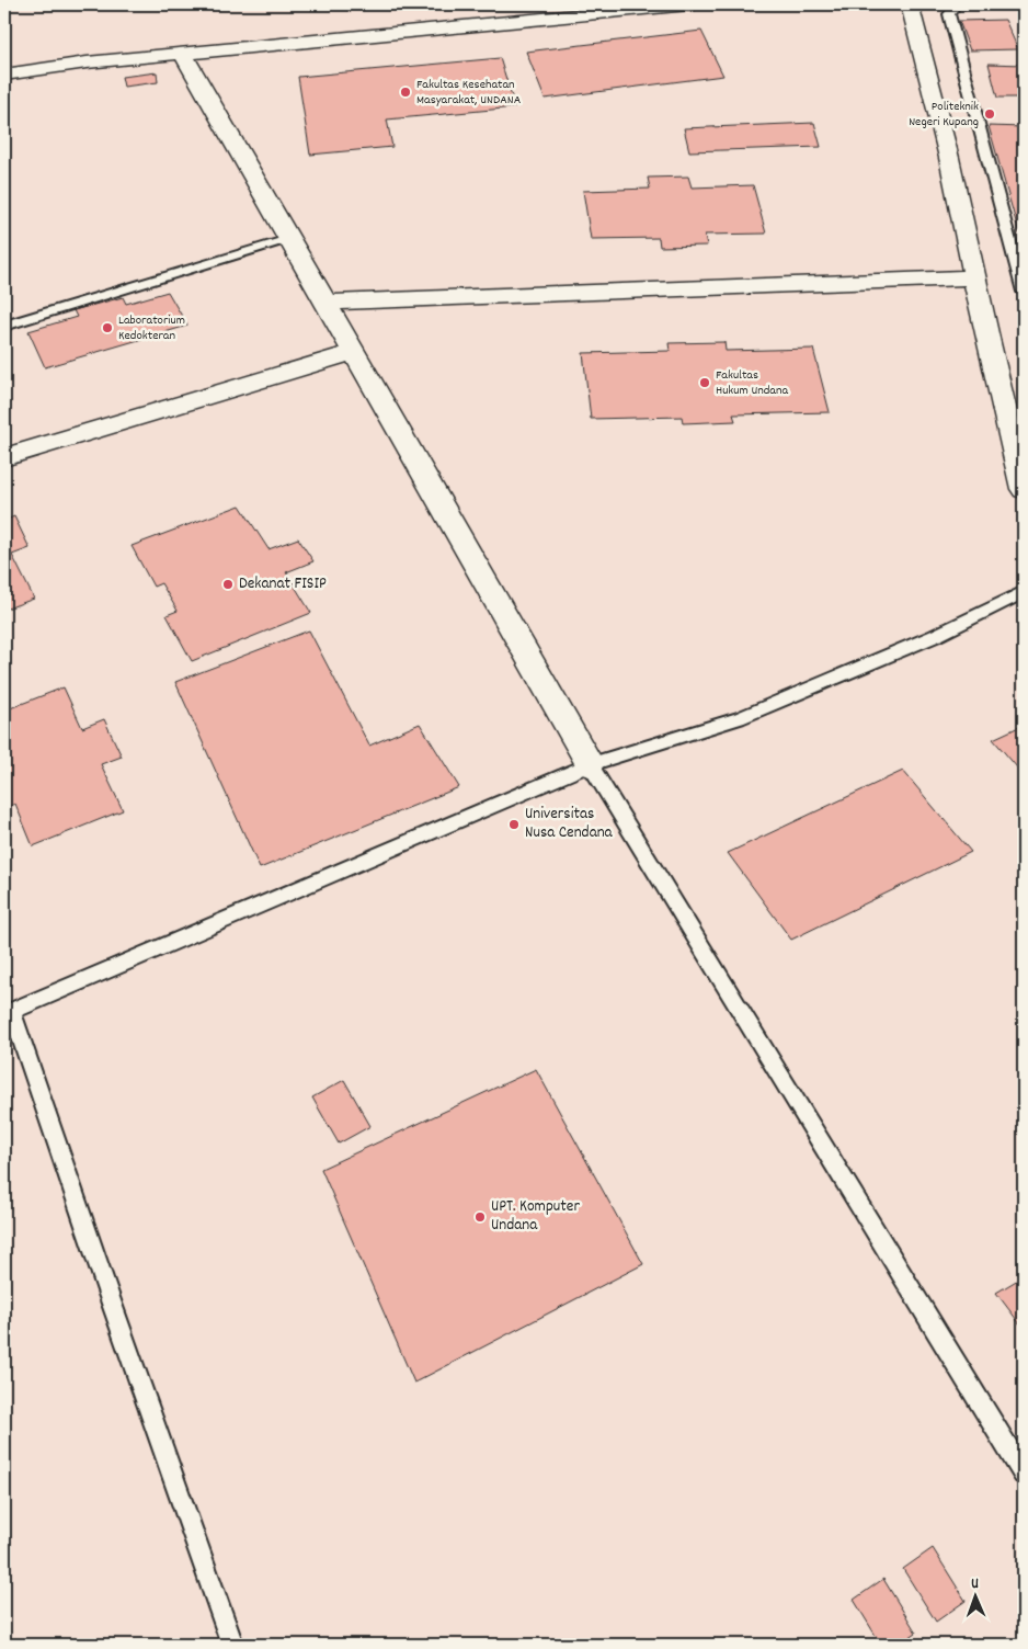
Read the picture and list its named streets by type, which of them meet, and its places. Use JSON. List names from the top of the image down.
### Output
{
  "places": [
    "Fakultas Kesehatan Masyarakat, UNDANA",
    "Politeknik Negeri Kupang",
    "Laboratorium Kedokteran",
    "Fakultas Hukum Undana",
    "Dekanat FISIP",
    "Universitas Nusa Cendana",
    "UPT. Komputer Undana"
  ],
  "north": "top"
}
